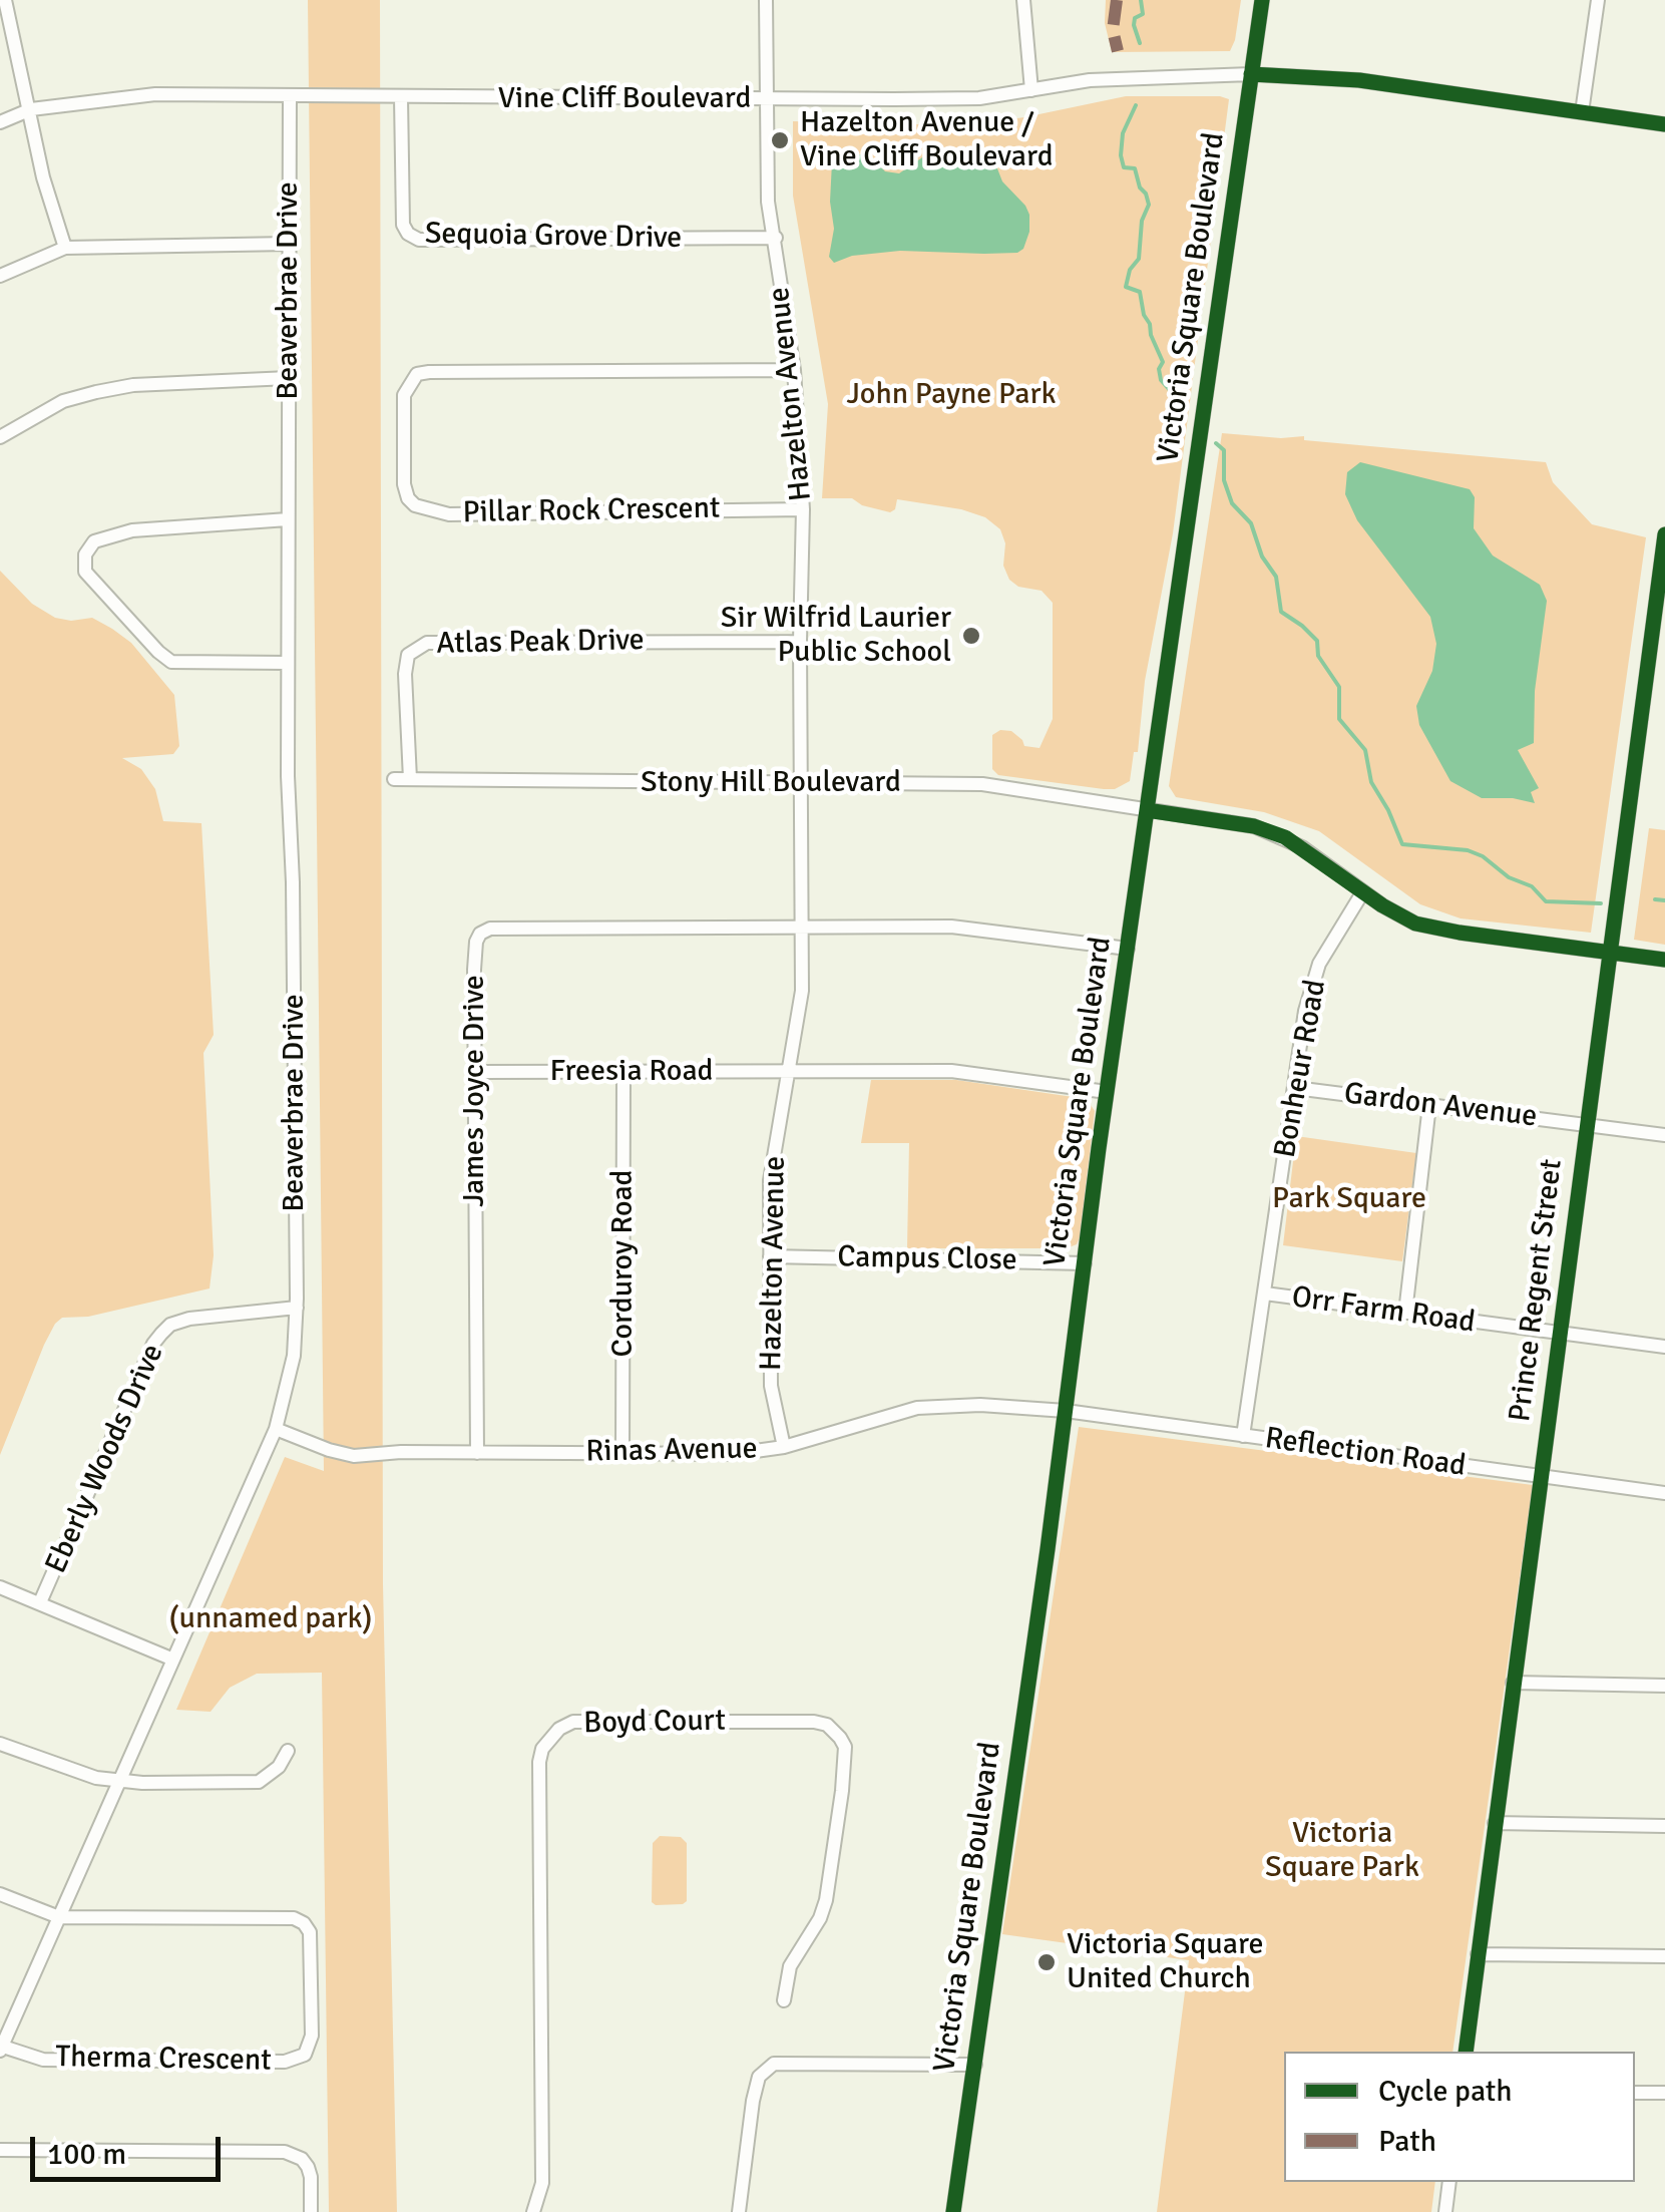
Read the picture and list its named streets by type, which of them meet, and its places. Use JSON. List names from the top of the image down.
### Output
{
  "streets": {
    "street": [
      "Vine Cliff Boulevard",
      "Sequoia Grove Drive",
      "Beaverbrae Drive",
      "Victoria Square Boulevard",
      "Hazelton Avenue",
      "Pillar Rock Crescent",
      "Atlas Peak Drive",
      "Stony Hill Boulevard",
      "Bonheur Road",
      "Freesia Road",
      "James Joyce Drive",
      "Gardon Avenue",
      "Campus Close",
      "Corduroy Road",
      "Prince Regent Street",
      "Orr Farm Road",
      "Rinas Avenue",
      "Reflection Road",
      "Eberly Woods Drive",
      "Boyd Court",
      "Therma Crescent"
    ]
  },
  "crossings": [
    ["Vine Cliff Boulevard", "Sequoia Grove Drive"],
    ["Vine Cliff Boulevard", "Beaverbrae Drive"],
    ["Vine Cliff Boulevard", "Victoria Square Boulevard"],
    ["Vine Cliff Boulevard", "Hazelton Avenue"],
    ["Sequoia Grove Drive", "Hazelton Avenue"],
    ["Beaverbrae Drive", "Rinas Avenue"],
    ["Beaverbrae Drive", "Eberly Woods Drive"],
    ["Beaverbrae Drive", "Therma Crescent"],
    ["Victoria Square Boulevard", "Stony Hill Boulevard"],
    ["Victoria Square Boulevard", "Freesia Road"],
    ["Victoria Square Boulevard", "James Joyce Drive"],
    ["Victoria Square Boulevard", "Campus Close"],
    ["Victoria Square Boulevard", "Rinas Avenue"],
    ["Victoria Square Boulevard", "Reflection Road"],
    ["Hazelton Avenue", "Pillar Rock Crescent"],
    ["Hazelton Avenue", "Atlas Peak Drive"],
    ["Hazelton Avenue", "Stony Hill Boulevard"],
    ["Hazelton Avenue", "Freesia Road"],
    ["Hazelton Avenue", "James Joyce Drive"],
    ["Hazelton Avenue", "Campus Close"],
    ["Hazelton Avenue", "Rinas Avenue"],
    ["Atlas Peak Drive", "Stony Hill Boulevard"],
    ["Stony Hill Boulevard", "Bonheur Road"],
    ["Stony Hill Boulevard", "Prince Regent Street"],
    ["Bonheur Road", "Gardon Avenue"],
    ["Bonheur Road", "Orr Farm Road"],
    ["Bonheur Road", "Reflection Road"],
    ["Freesia Road", "James Joyce Drive"],
    ["Freesia Road", "Corduroy Road"],
    ["James Joyce Drive", "Rinas Avenue"],
    ["Gardon Avenue", "Prince Regent Street"],
    ["Corduroy Road", "Rinas Avenue"],
    ["Prince Regent Street", "Orr Farm Road"],
    ["Prince Regent Street", "Reflection Road"],
    ["Rinas Avenue", "Reflection Road"]
  ],
  "parks": [
    "John Payne Park",
    "Park Square",
    "(unnamed park)",
    "Victoria Square Park"
  ],
  "places": ["Hazelton Avenue / Vine Cliff Boulevard", "Sir Wilfrid Laurier Public School", "Victoria Square United Church"],
  "legend": ["Cycle path", "Path"],
  "scale_bar": "100 m"
}
